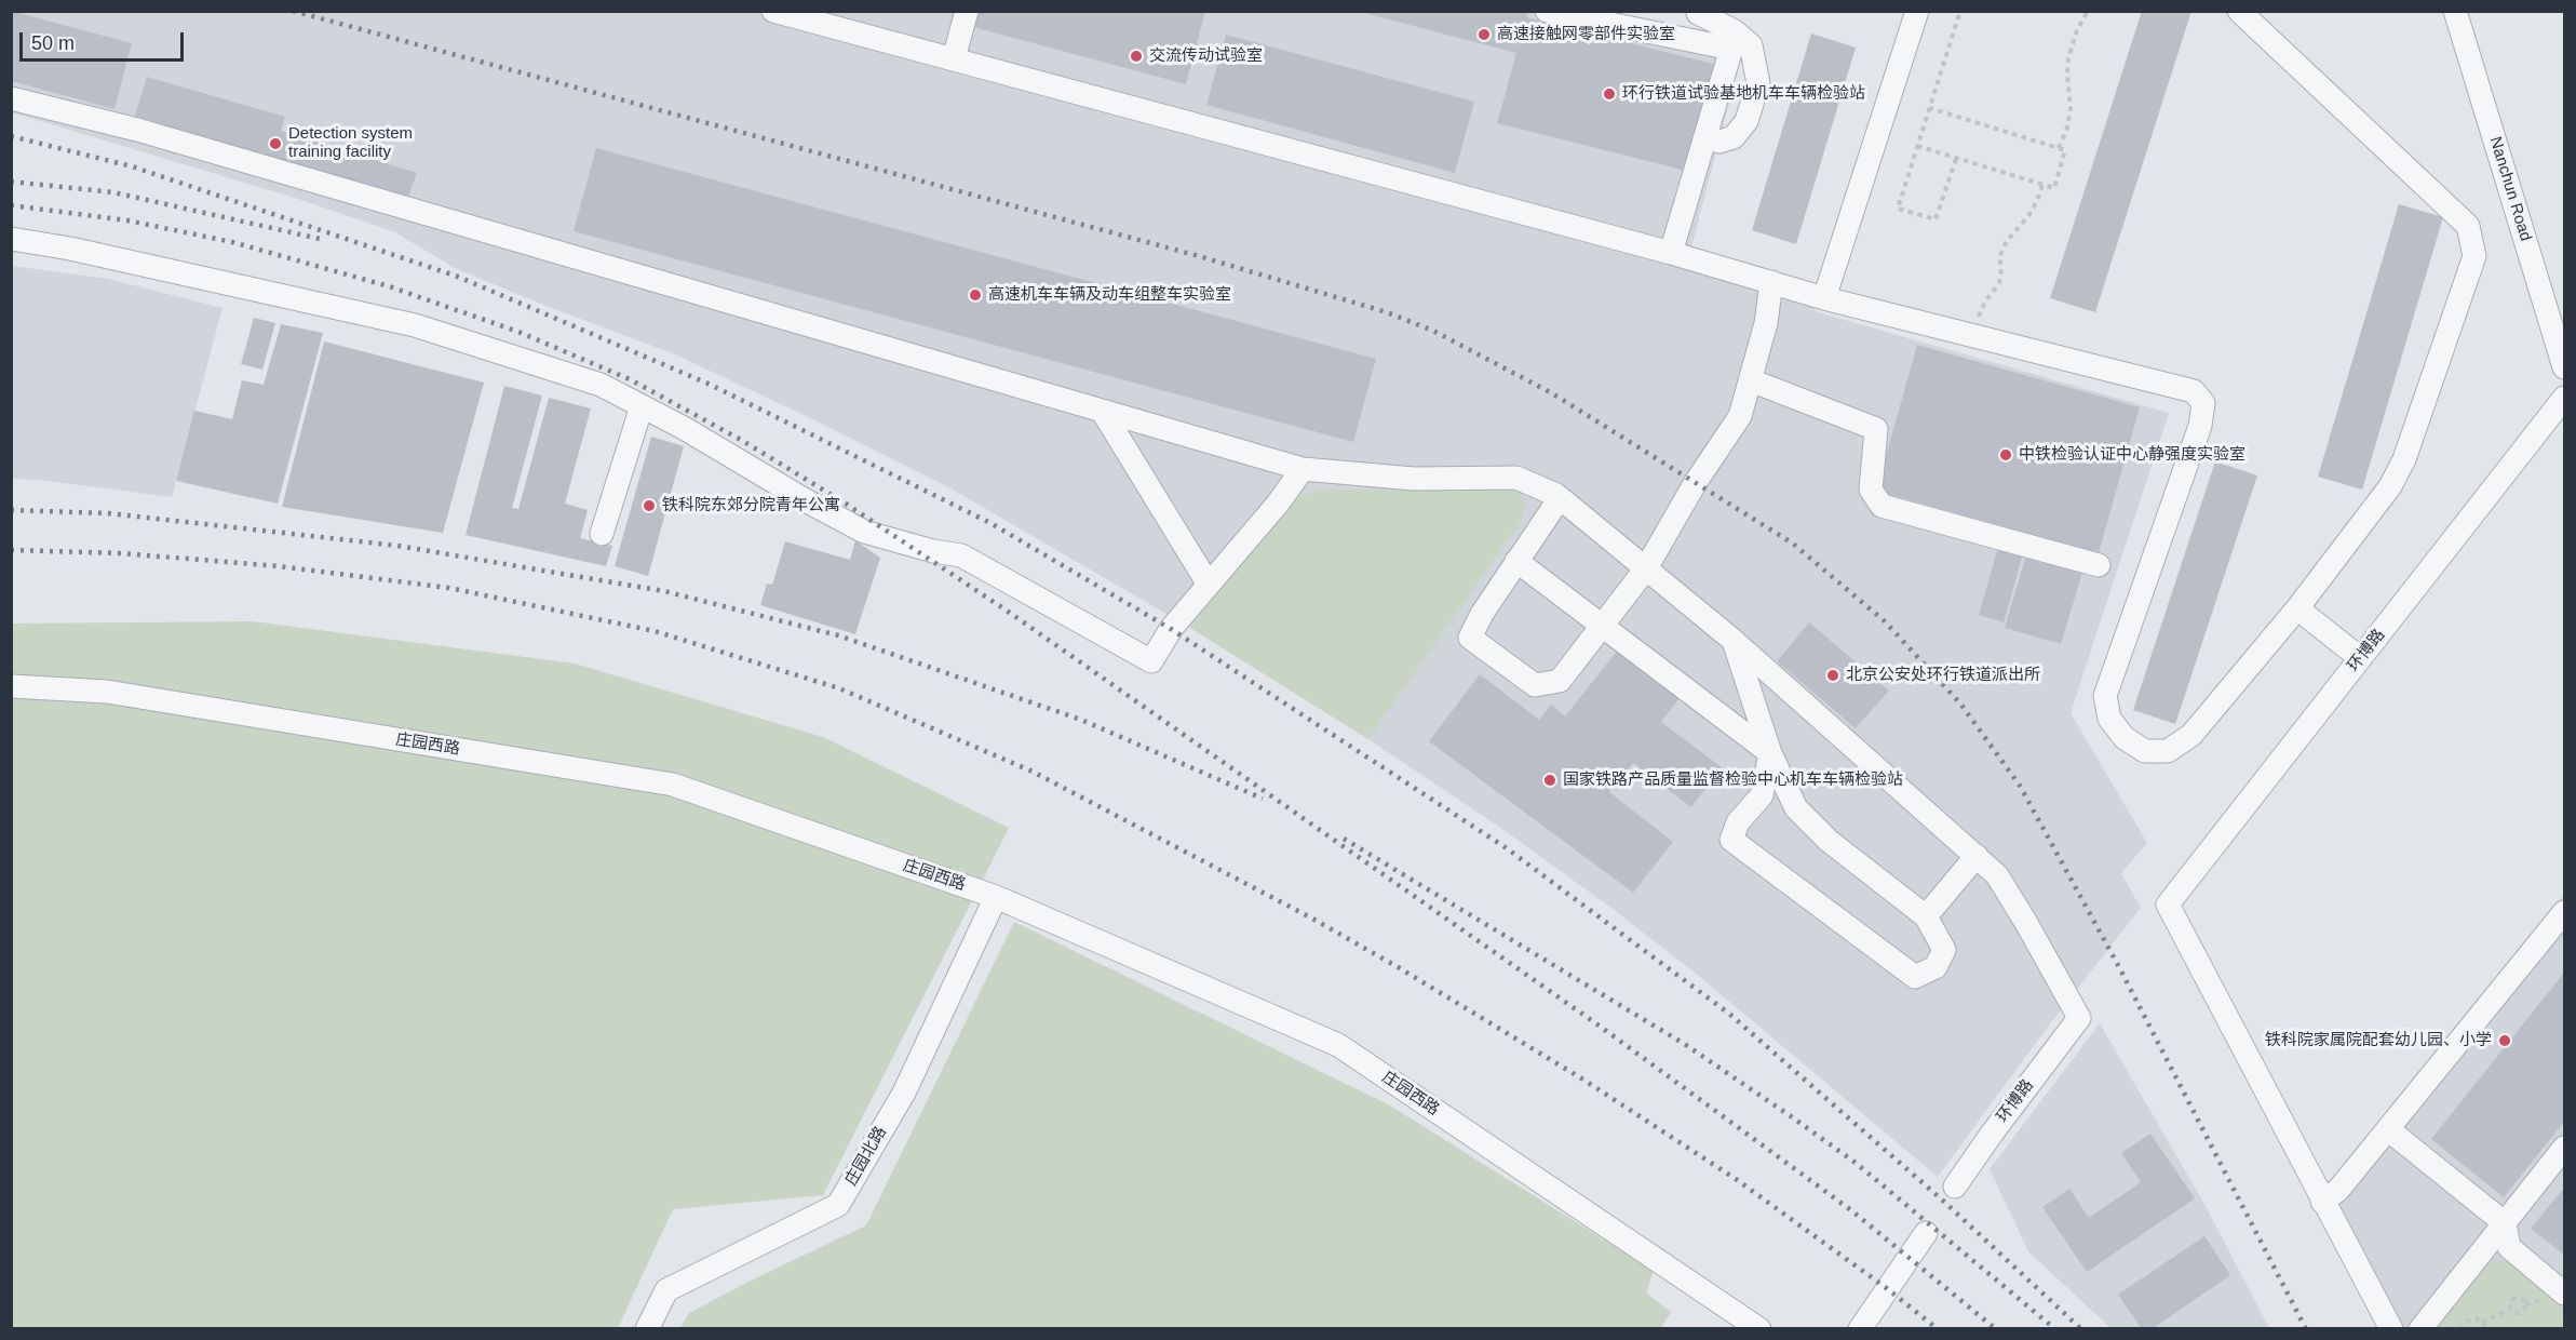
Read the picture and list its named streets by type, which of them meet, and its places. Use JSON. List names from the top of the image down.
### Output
{
  "streets": {
    "street": [
      "Nanchun Road",
      "环博路",
      "庄园西路",
      "庄园北路"
    ]
  },
  "crossings": [
    ["庄园西路", "庄园北路"]
  ],
  "places": [
    "高速接触网零部件实验室",
    "交流传动试验室",
    "环行铁道试验基地机车车辆检验站",
    "Detection system training facility",
    "高速机车车辆及动车组整车实验室",
    "中铁检验认证中心静强度实验室",
    "铁科院东郊分院青年公寓",
    "北京公安处环行铁道派出所",
    "国家铁路产品质量监督检验中心机车车辆检验站",
    "铁科院家属院配套幼儿园、小学"
  ],
  "scale_bar": "50 m"
}
